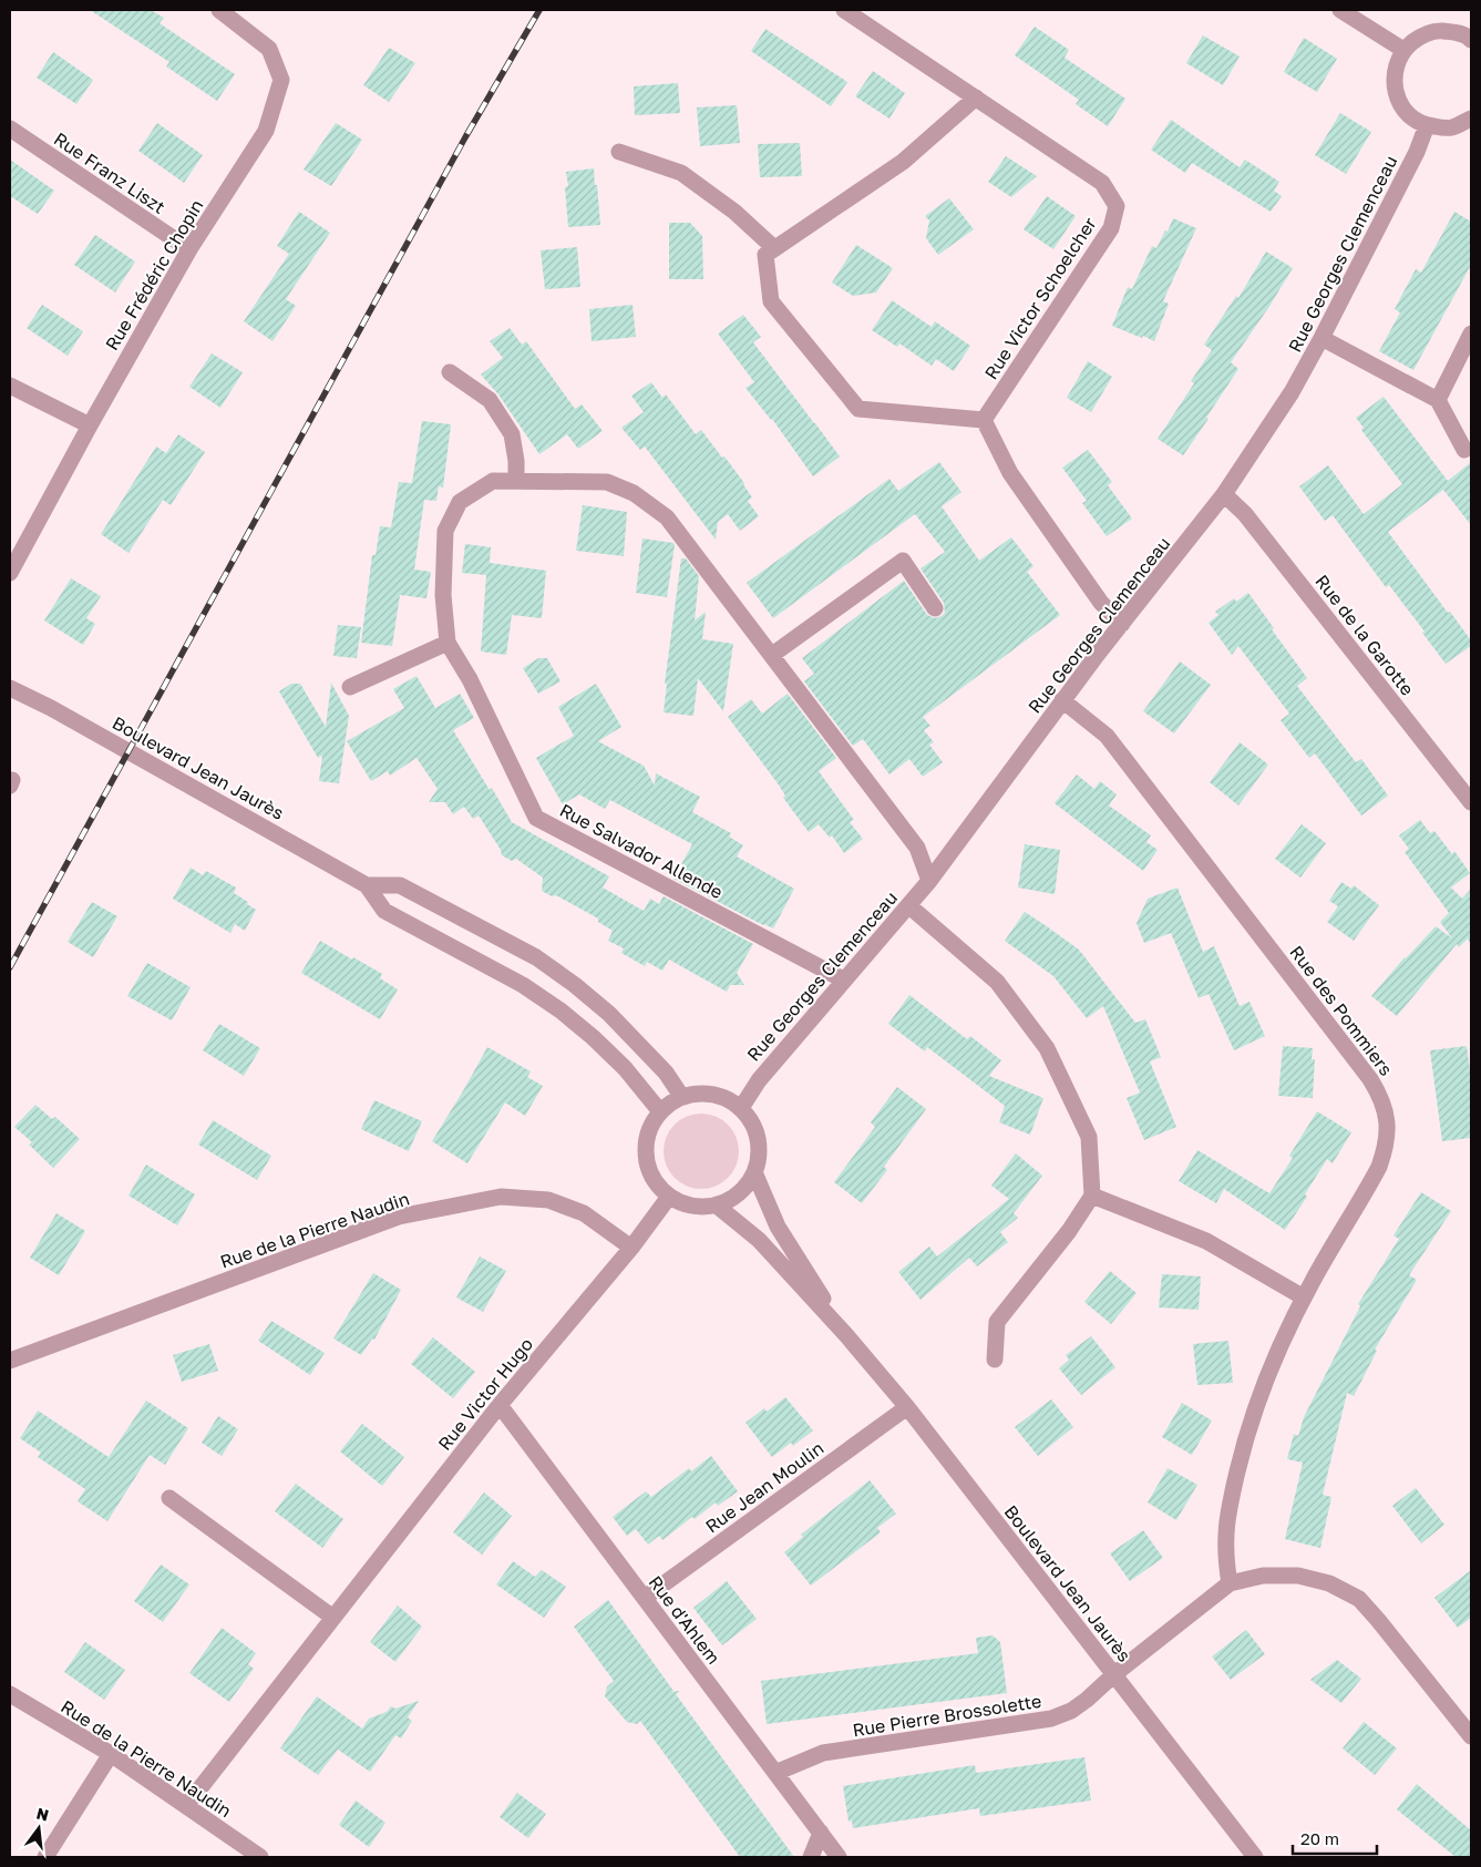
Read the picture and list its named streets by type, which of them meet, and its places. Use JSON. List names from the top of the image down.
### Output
{
  "streets": {
    "street": [
      "Rue Franz Liszt",
      "Rue Georges Clemenceau",
      "Rue Frédéric Chopin",
      "Rue Victor Schoelcher",
      "Rue de la Garotte",
      "Boulevard Jean Jaurès",
      "Rue Salvador Allende",
      "Rue des Pommiers",
      "Rue de la Pierre Naudin",
      "Rue Victor Hugo",
      "Rue Jean Moulin",
      "Rue d'Ahlem",
      "Rue Pierre Brossolette"
    ]
  },
  "crossings": [
    ["Rue Franz Liszt", "Rue Frédéric Chopin"],
    ["Rue Georges Clemenceau", "Rue de la Garotte"],
    ["Rue Georges Clemenceau", "Boulevard Jean Jaurès"],
    ["Rue Georges Clemenceau", "Rue Salvador Allende"],
    ["Rue Georges Clemenceau", "Rue des Pommiers"],
    ["Rue Georges Clemenceau", "Rue Victor Hugo"],
    ["Boulevard Jean Jaurès", "Rue Victor Hugo"],
    ["Boulevard Jean Jaurès", "Rue Jean Moulin"],
    ["Boulevard Jean Jaurès", "Rue Pierre Brossolette"],
    ["Rue des Pommiers", "Rue Pierre Brossolette"],
    ["Rue de la Pierre Naudin", "Rue Victor Hugo"],
    ["Rue Victor Hugo", "Rue d'Ahlem"],
    ["Rue Jean Moulin", "Rue d'Ahlem"],
    ["Rue d'Ahlem", "Rue Pierre Brossolette"]
  ],
  "scale_bar": "20 m",
  "north": "top"
}
